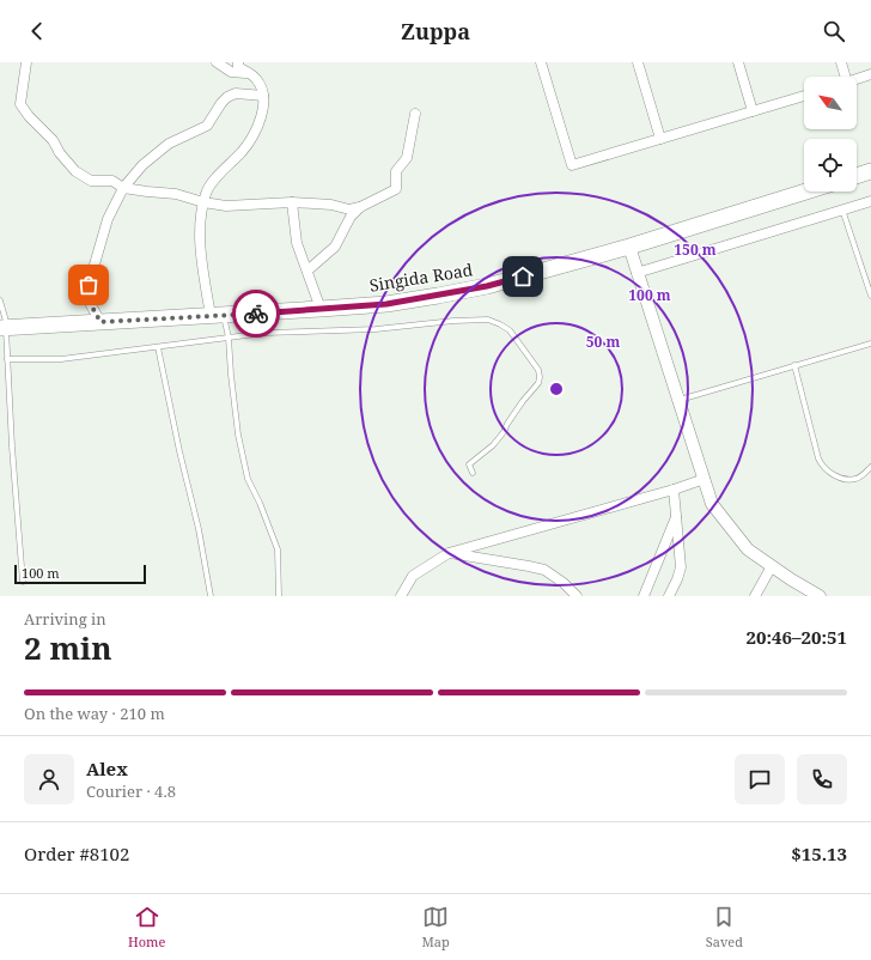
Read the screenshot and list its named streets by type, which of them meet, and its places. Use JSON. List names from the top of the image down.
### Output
{
  "streets": {
    "highway": ["Singida Road"]
  },
  "scale_bar": "100 m",
  "north": "top left",
  "page": {
    "header": "Zuppa",
    "scale": "100 m",
    "heading": ["2 min", "Arriving in", "20:46–20:51"],
    "panel": [
      "Alex",
      "Courier · 4.8",
      "Order #8102",
      "$15.13"
    ],
    "bar": "On the way · 210 m",
    "tabs": ["Home", "Map", "Saved"]
  },
  "rings": ["150 m", "100 m", "50 m"]
}
